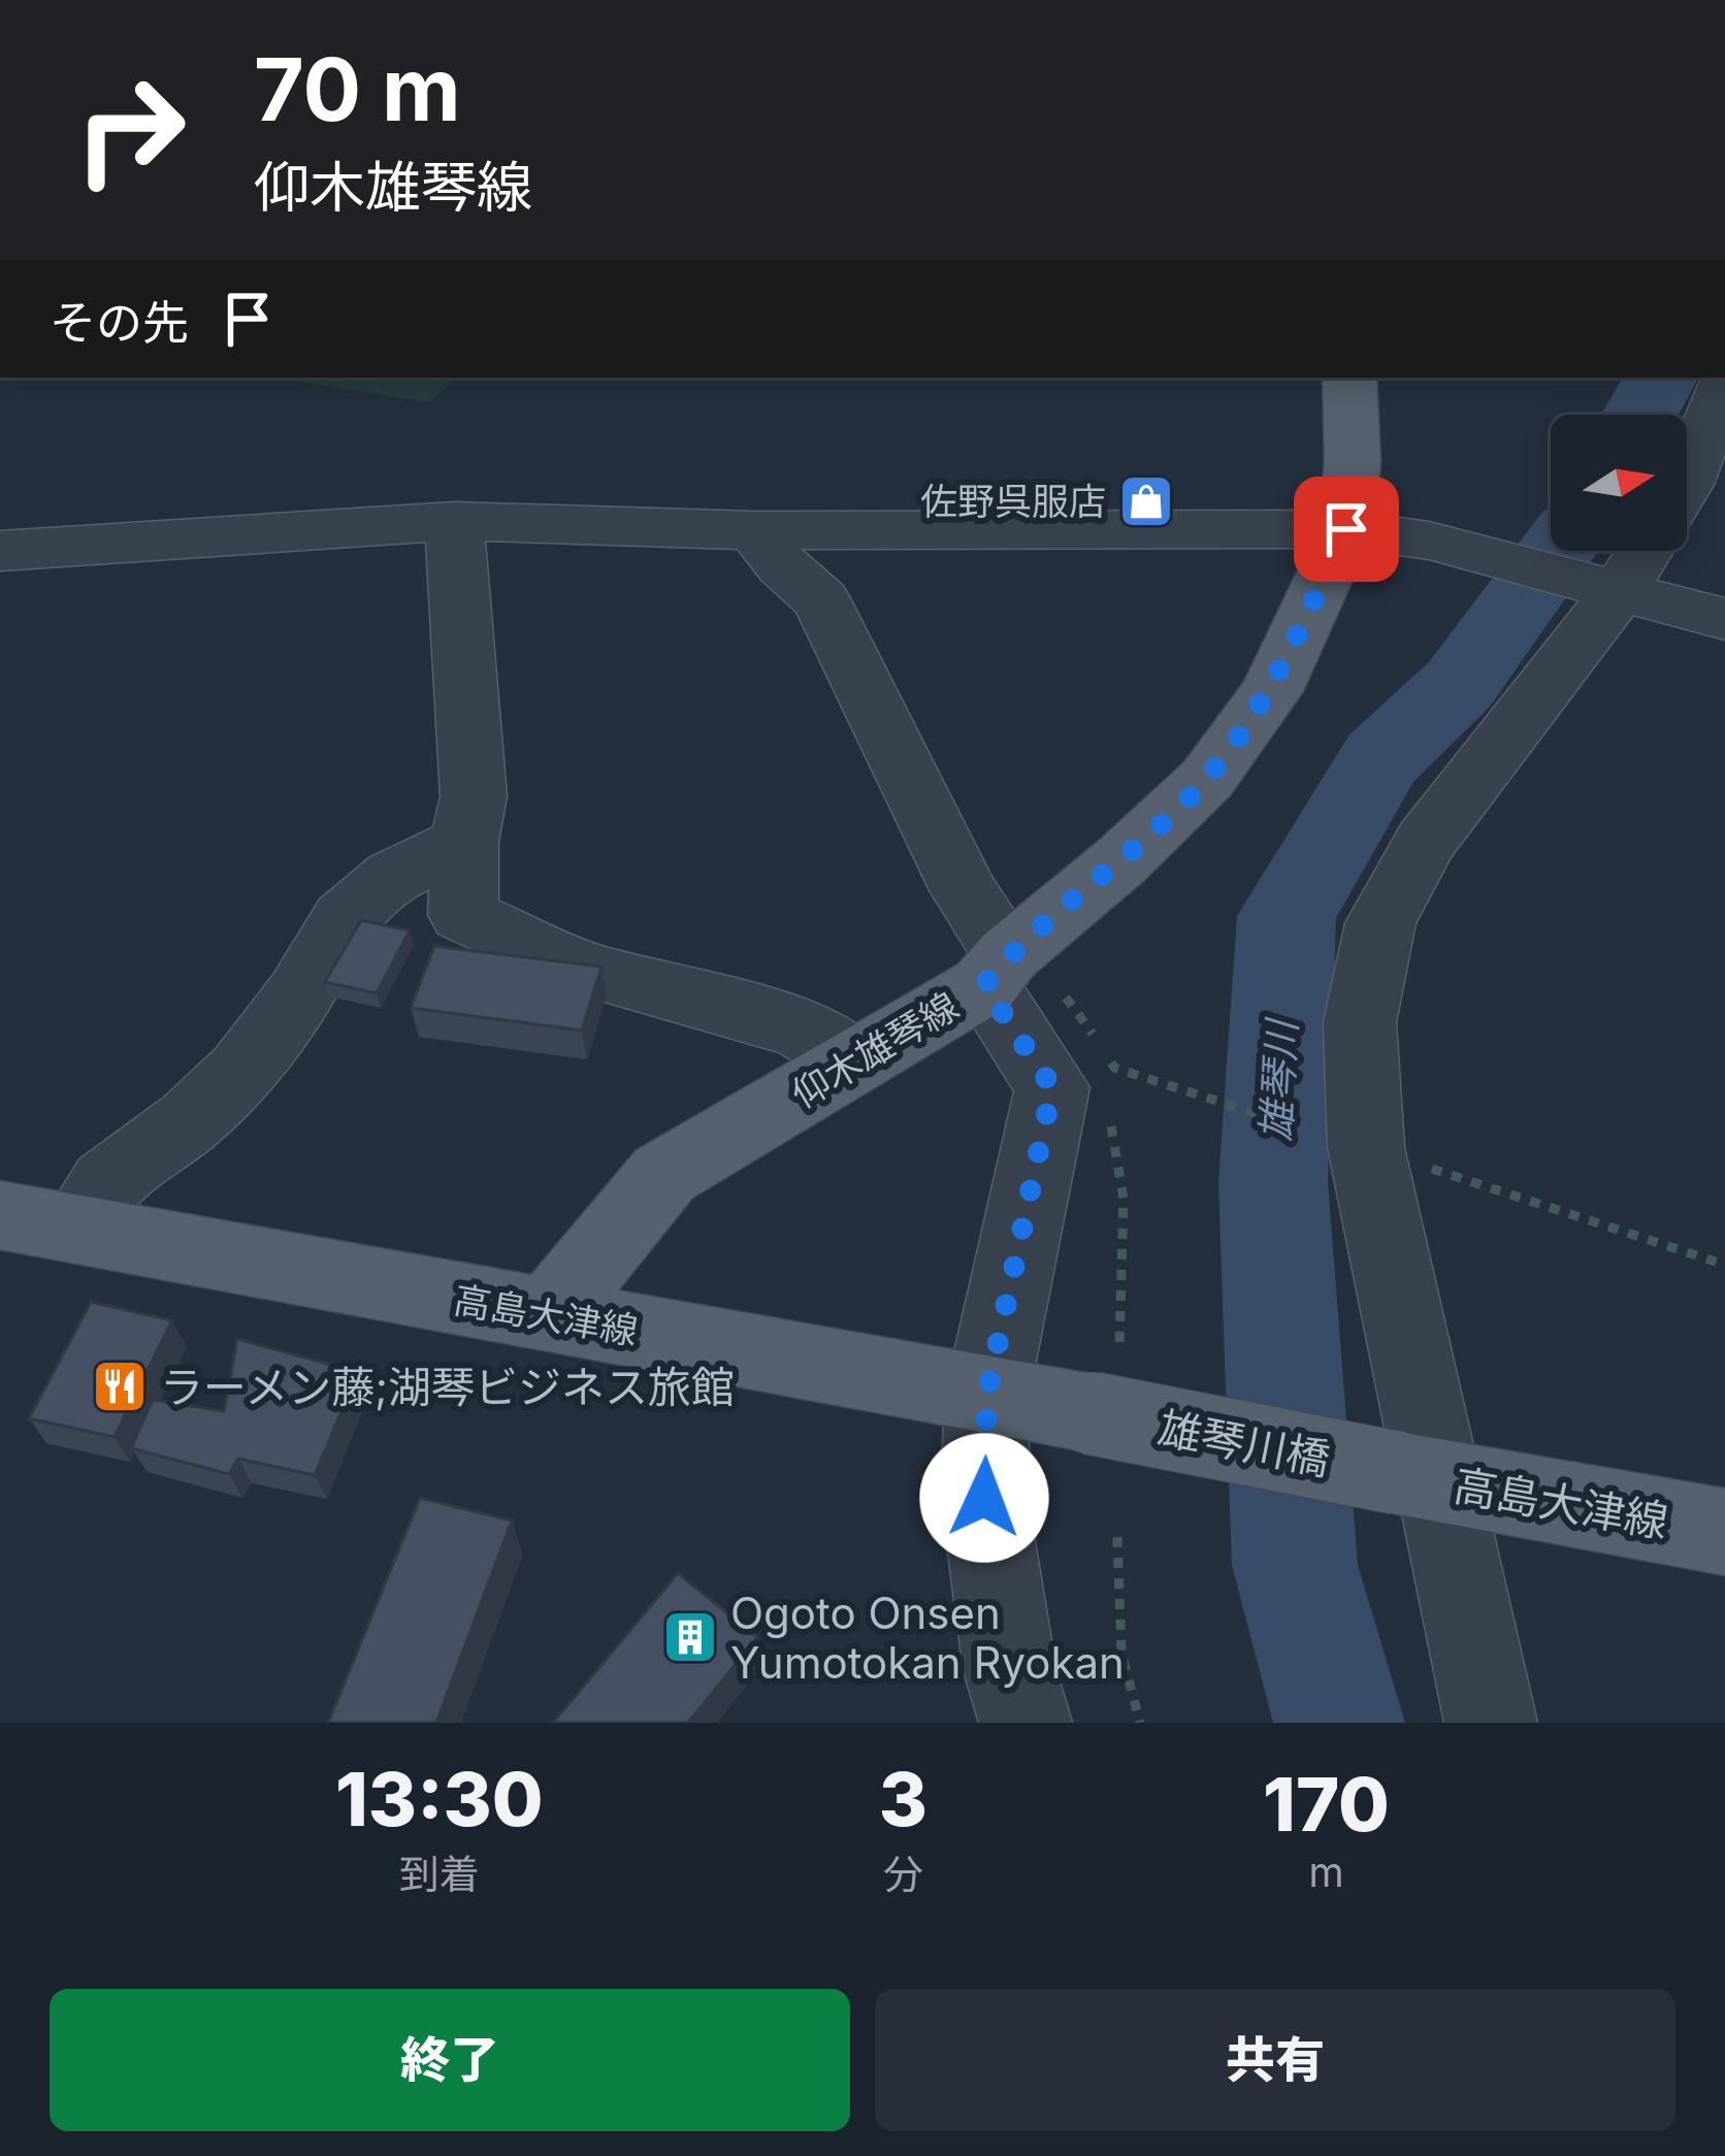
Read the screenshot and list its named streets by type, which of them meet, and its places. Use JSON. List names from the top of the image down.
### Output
{
  "streets": {
    "main road": ["仰木雄琴線", "高島大津線", "雄琴川橋"]
  },
  "crossings": [
    ["仰木雄琴線", "高島大津線"],
    ["高島大津線", "雄琴川橋"]
  ],
  "water": ["雄琴川"],
  "places": {
    "shop": ["佐野呉服店"],
    "restaurant": ["ラーメン藤;湖琴ビジネス旅館"],
    "building": ["Ogoto Onsen Yumotokan Ryokan"]
  },
  "north": "right",
  "page": {
    "turn": ["70 m", "仰木雄琴線"],
    "then": "その先",
    "eta": [
      "13:30",
      "到着",
      "3",
      "分",
      "170",
      "m"
    ],
    "buttons": ["終了", "共有"]
  }
}
